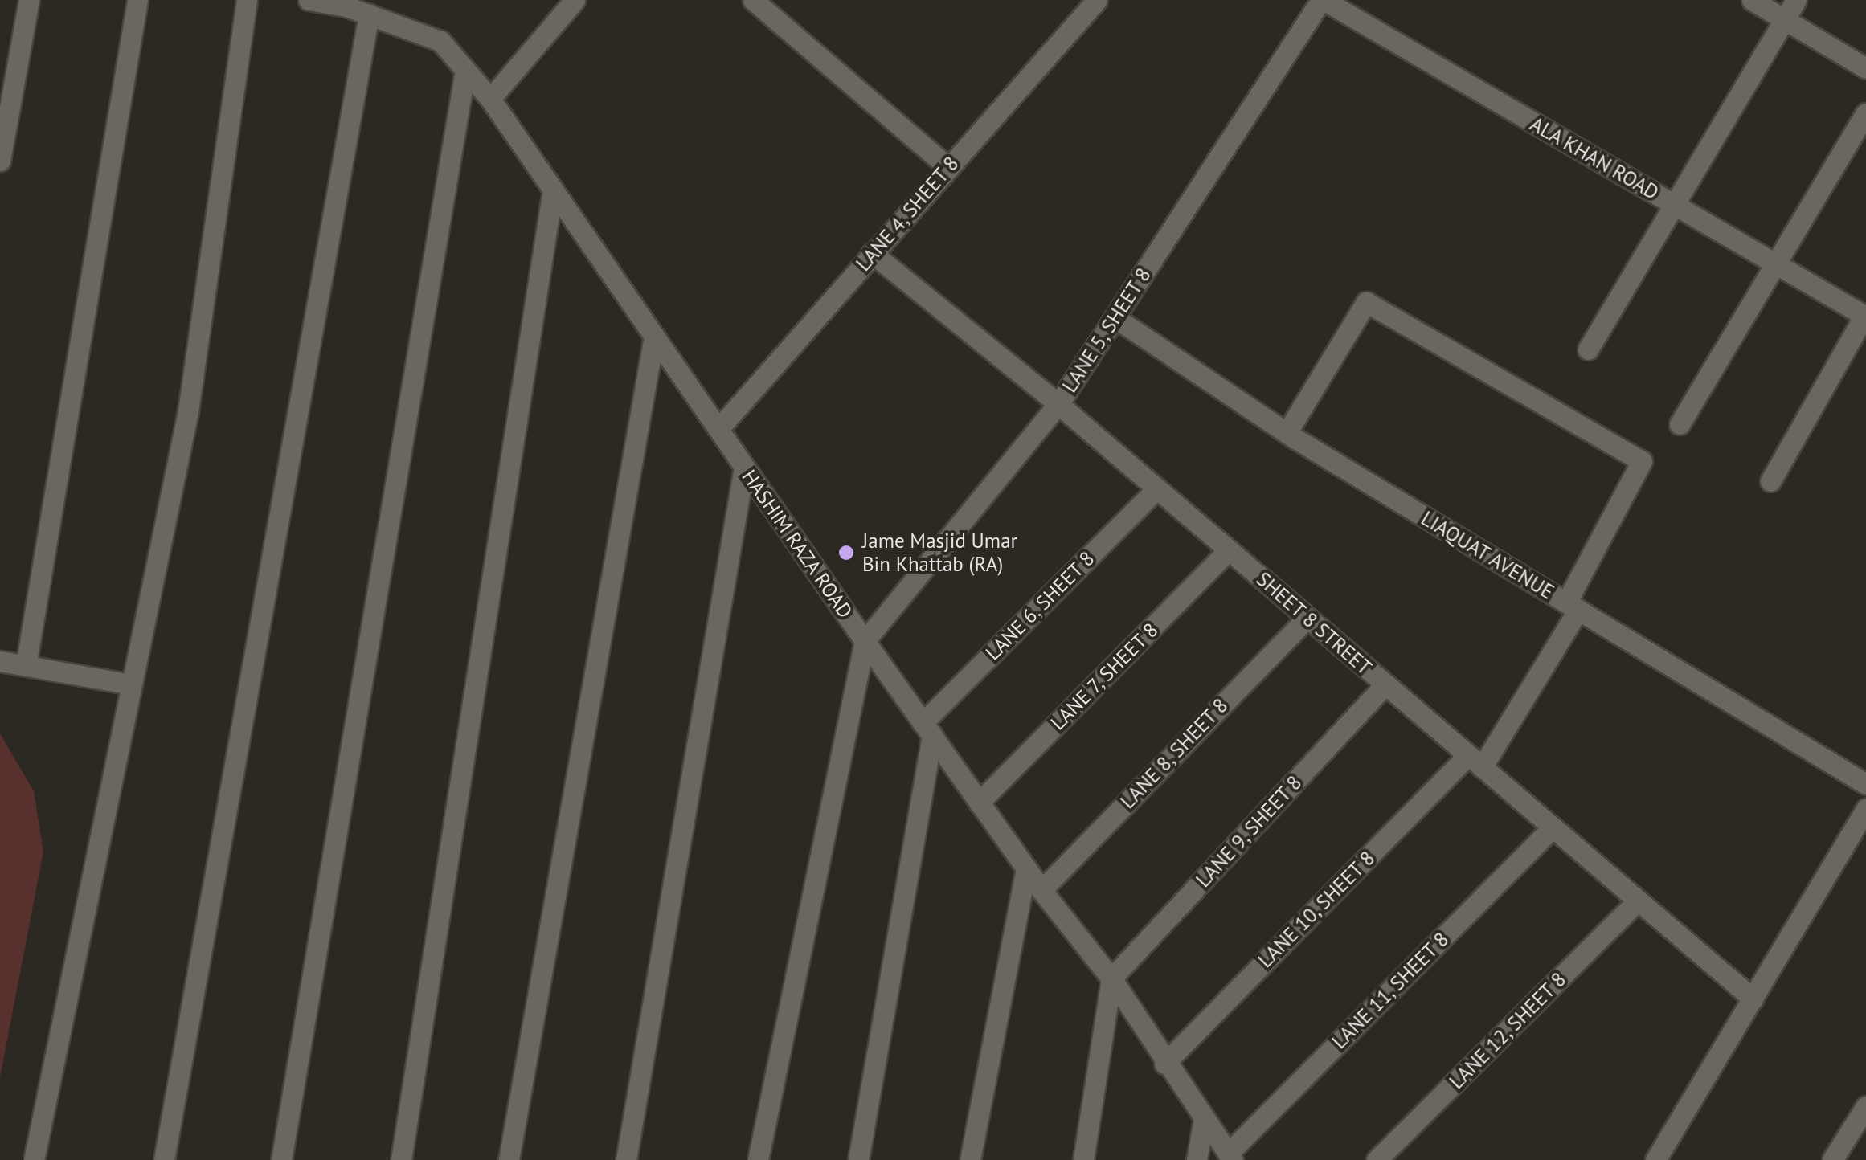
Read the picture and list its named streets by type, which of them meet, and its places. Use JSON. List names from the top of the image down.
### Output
{
  "streets": {
    "street": [
      "ALA KHAN ROAD",
      "LANE 4, SHEET 8",
      "LANE 5, SHEET 8",
      "HASHIM RAZA ROAD",
      "LIAQUAT AVENUE",
      "LANE 6, SHEET 8",
      "SHEET 8 STREET",
      "LANE 7, SHEET 8",
      "LANE 8, SHEET 8",
      "LANE 9, SHEET 8",
      "LANE 10, SHEET 8",
      "LANE 11, SHEET 8",
      "LANE 12, SHEET 8"
    ]
  },
  "crossings": [
    ["ALA KHAN ROAD", "LANE 5, SHEET 8"],
    ["LANE 4, SHEET 8", "HASHIM RAZA ROAD"],
    ["LANE 4, SHEET 8", "SHEET 8 STREET"],
    ["LANE 5, SHEET 8", "HASHIM RAZA ROAD"],
    ["LANE 5, SHEET 8", "LIAQUAT AVENUE"],
    ["LANE 5, SHEET 8", "SHEET 8 STREET"],
    ["HASHIM RAZA ROAD", "LANE 6, SHEET 8"],
    ["HASHIM RAZA ROAD", "LANE 7, SHEET 8"],
    ["HASHIM RAZA ROAD", "LANE 8, SHEET 8"],
    ["HASHIM RAZA ROAD", "LANE 9, SHEET 8"],
    ["HASHIM RAZA ROAD", "LANE 10, SHEET 8"],
    ["HASHIM RAZA ROAD", "LANE 11, SHEET 8"],
    ["LIAQUAT AVENUE", "LANE 10, SHEET 8"],
    ["LANE 6, SHEET 8", "SHEET 8 STREET"],
    ["SHEET 8 STREET", "LANE 7, SHEET 8"],
    ["SHEET 8 STREET", "LANE 8, SHEET 8"],
    ["SHEET 8 STREET", "LANE 9, SHEET 8"],
    ["SHEET 8 STREET", "LANE 10, SHEET 8"],
    ["SHEET 8 STREET", "LANE 11, SHEET 8"],
    ["SHEET 8 STREET", "LANE 12, SHEET 8"]
  ],
  "places": ["Jame Masjid Umar Bin Khattab (RA)"]
}
